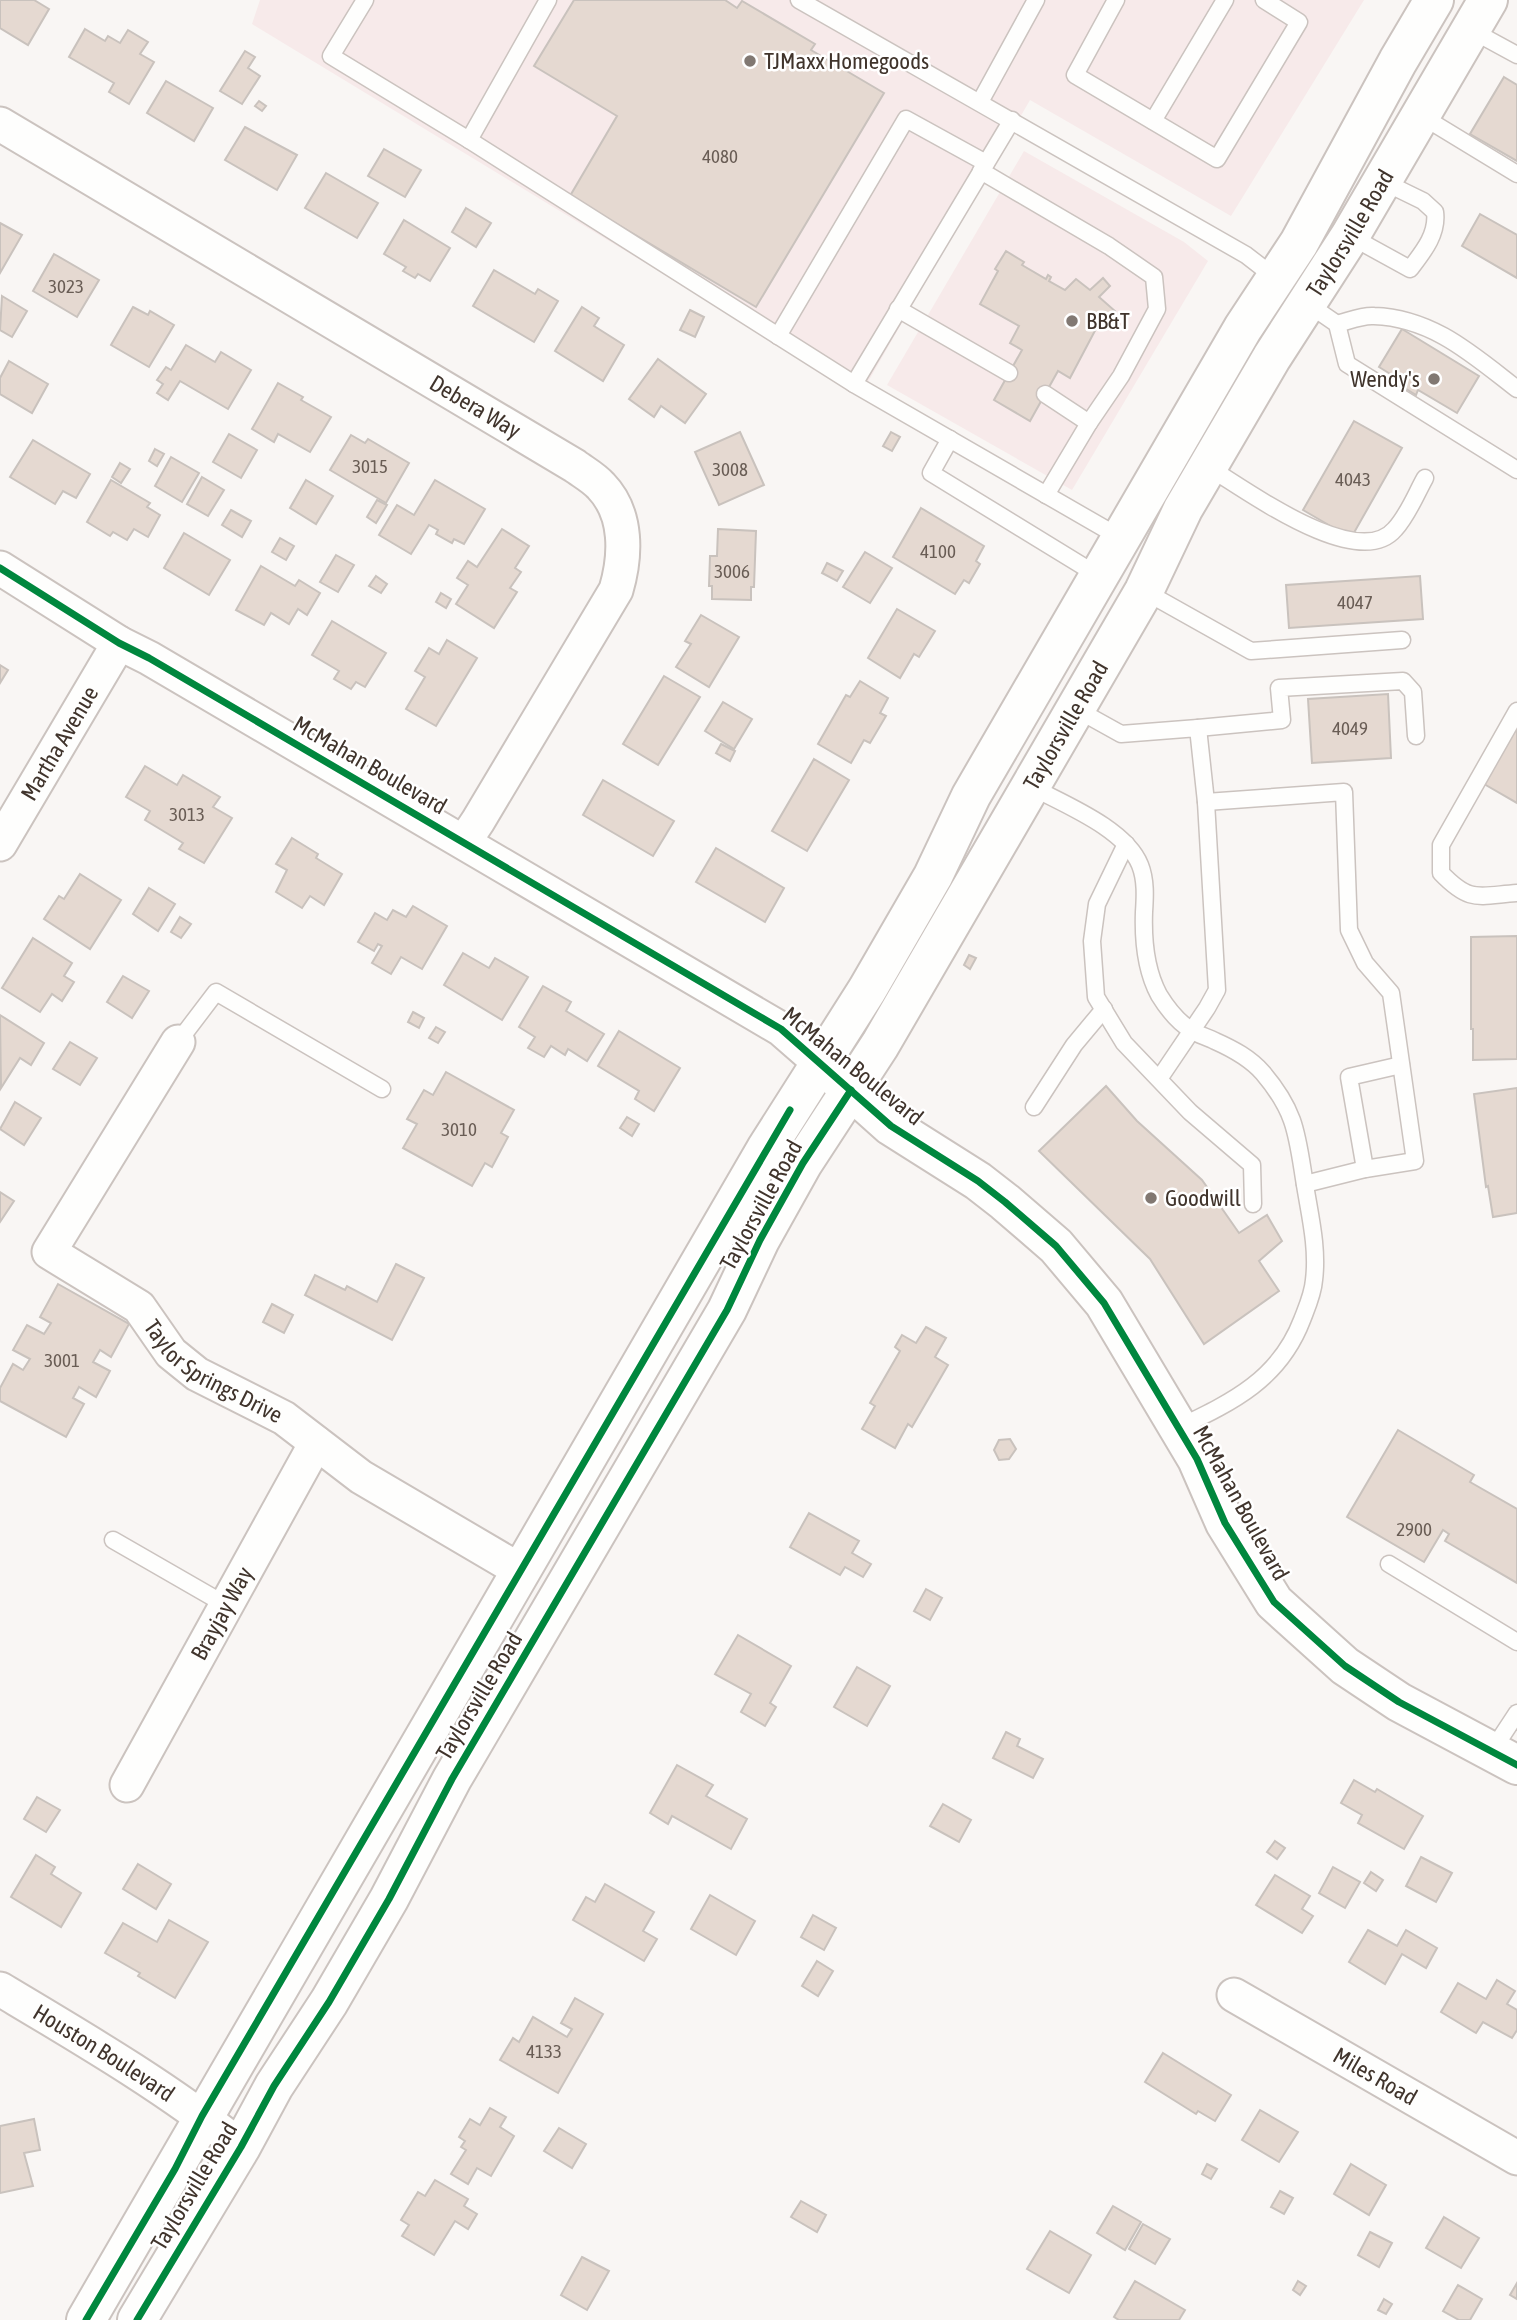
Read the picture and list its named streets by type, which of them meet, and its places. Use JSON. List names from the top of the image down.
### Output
{
  "streets": {
    "main road": ["Taylorsville Road", "McMahan Boulevard"],
    "street": [
      "Debera Way",
      "Martha Avenue",
      "Taylor Springs Drive",
      "Brayjay Way",
      "Houston Boulevard",
      "Miles Road"
    ]
  },
  "crossings": [
    ["Taylorsville Road", "McMahan Boulevard"],
    ["Taylorsville Road", "Taylor Springs Drive"],
    ["Taylorsville Road", "Houston Boulevard"],
    ["Debera Way", "McMahan Boulevard"],
    ["Martha Avenue", "McMahan Boulevard"],
    ["Taylor Springs Drive", "Brayjay Way"]
  ],
  "places": [
    "TJMaxx Homegoods",
    "BB&T",
    "Wendy's",
    "Goodwill"
  ],
  "house_numbers": [
    "4080",
    "3023",
    "3015",
    "3008",
    "4043",
    "4100",
    "3006",
    "4047",
    "4049",
    "3013",
    "3010",
    "3001",
    "2900",
    "4133"
  ]
}
